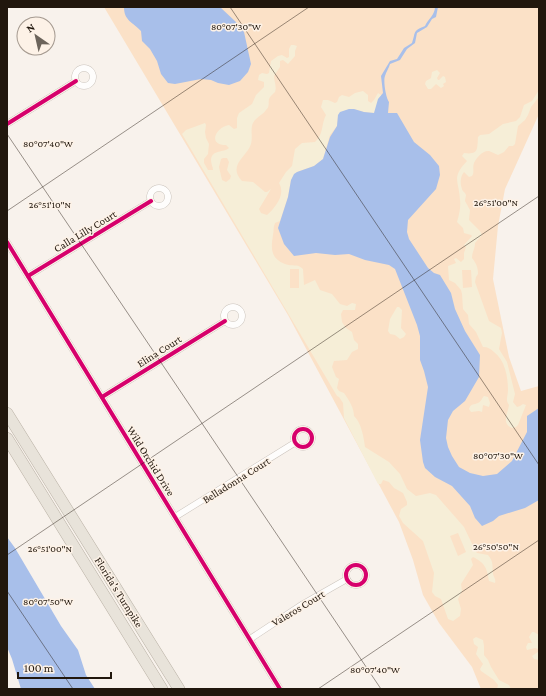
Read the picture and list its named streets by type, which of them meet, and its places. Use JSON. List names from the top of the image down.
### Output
{
  "streets": {
    "highway": ["Florida's Turnpike"],
    "street": [
      "Calla Lilly Court",
      "Elina Court",
      "Wild Orchid Drive",
      "Belladonna Court",
      "Valeros Court"
    ]
  },
  "crossings": [
    ["Calla Lilly Court", "Wild Orchid Drive"],
    ["Elina Court", "Wild Orchid Drive"],
    ["Wild Orchid Drive", "Belladonna Court"],
    ["Wild Orchid Drive", "Valeros Court"]
  ],
  "scale_bar": "100 m",
  "north": "top left",
  "coordinates": [
    "80°07'30\"W",
    "80°07'40\"W",
    "26°51'00\"N",
    "26°51'10\"N",
    "26°50'50\"N",
    "80°07'50\"W"
  ]
}
